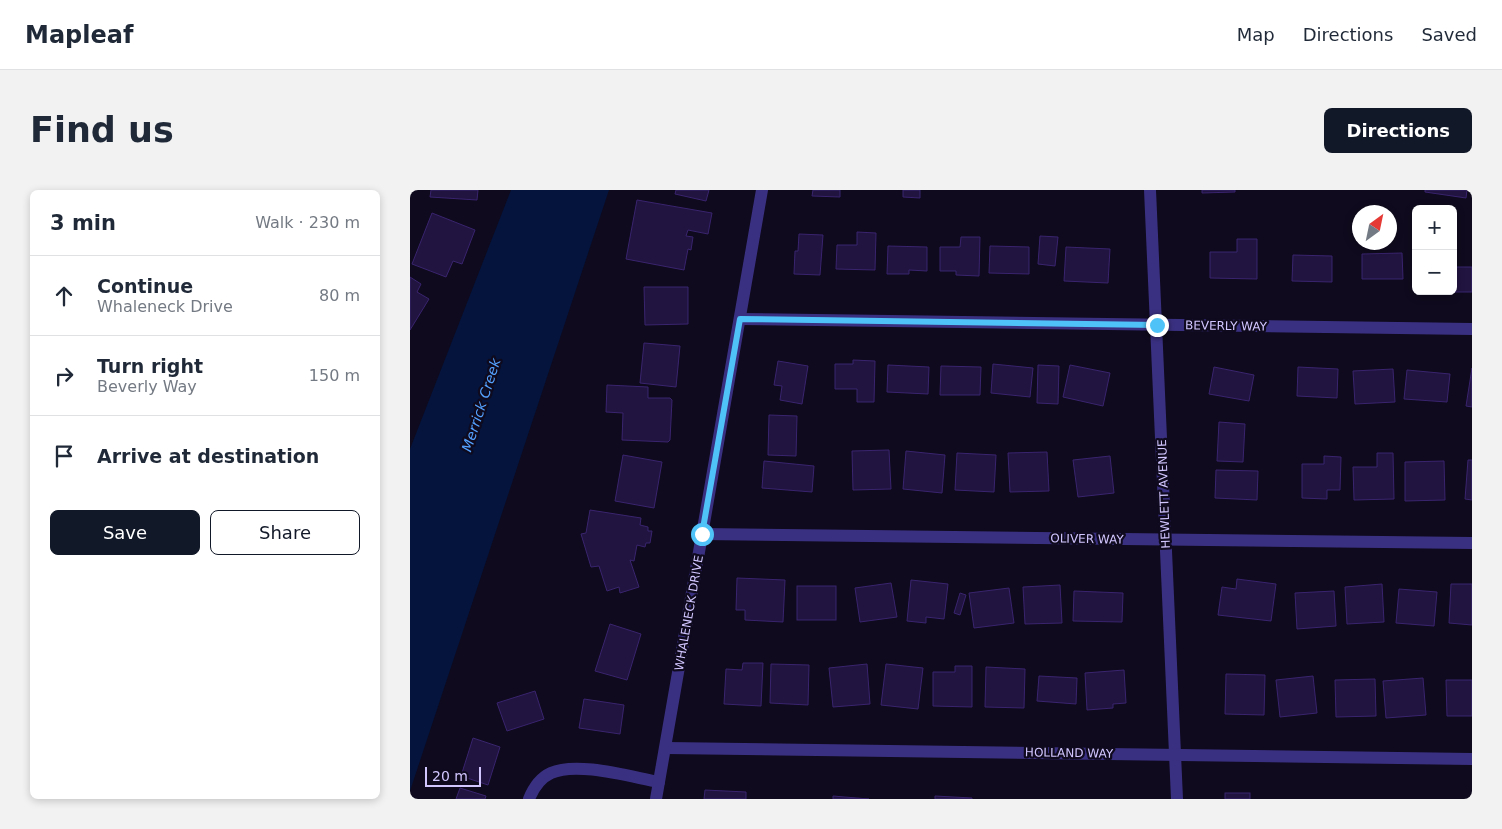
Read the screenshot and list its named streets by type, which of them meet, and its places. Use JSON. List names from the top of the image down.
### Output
{
  "streets": {
    "street": [
      "BEVERLY WAY",
      "HEWLETT AVENUE",
      "OLIVER WAY",
      "WHALENECK DRIVE",
      "HOLLAND WAY"
    ]
  },
  "crossings": [
    ["BEVERLY WAY", "HEWLETT AVENUE"],
    ["BEVERLY WAY", "WHALENECK DRIVE"],
    ["HEWLETT AVENUE", "OLIVER WAY"],
    ["HEWLETT AVENUE", "HOLLAND WAY"],
    ["OLIVER WAY", "WHALENECK DRIVE"],
    ["WHALENECK DRIVE", "HOLLAND WAY"]
  ],
  "water": ["Merrick Creek"],
  "scale_bar": "20 m",
  "north": "top right",
  "page": {
    "header": "Mapleaf",
    "nav": ["Map", "Directions", "Saved"],
    "buttons": [
      "Directions",
      ["Save", "Share"]
    ],
    "title": "Find us",
    "heading": ["3 min", "Walk · 230 m"],
    "map_buttons": ["+", "−"],
    "list": [
      ["Continue", "Whaleneck Drive", "80 m"],
      ["Turn right", "Beverly Way", "150 m"],
      "Arrive at destination"
    ],
    "scale": "20 m"
  }
}
